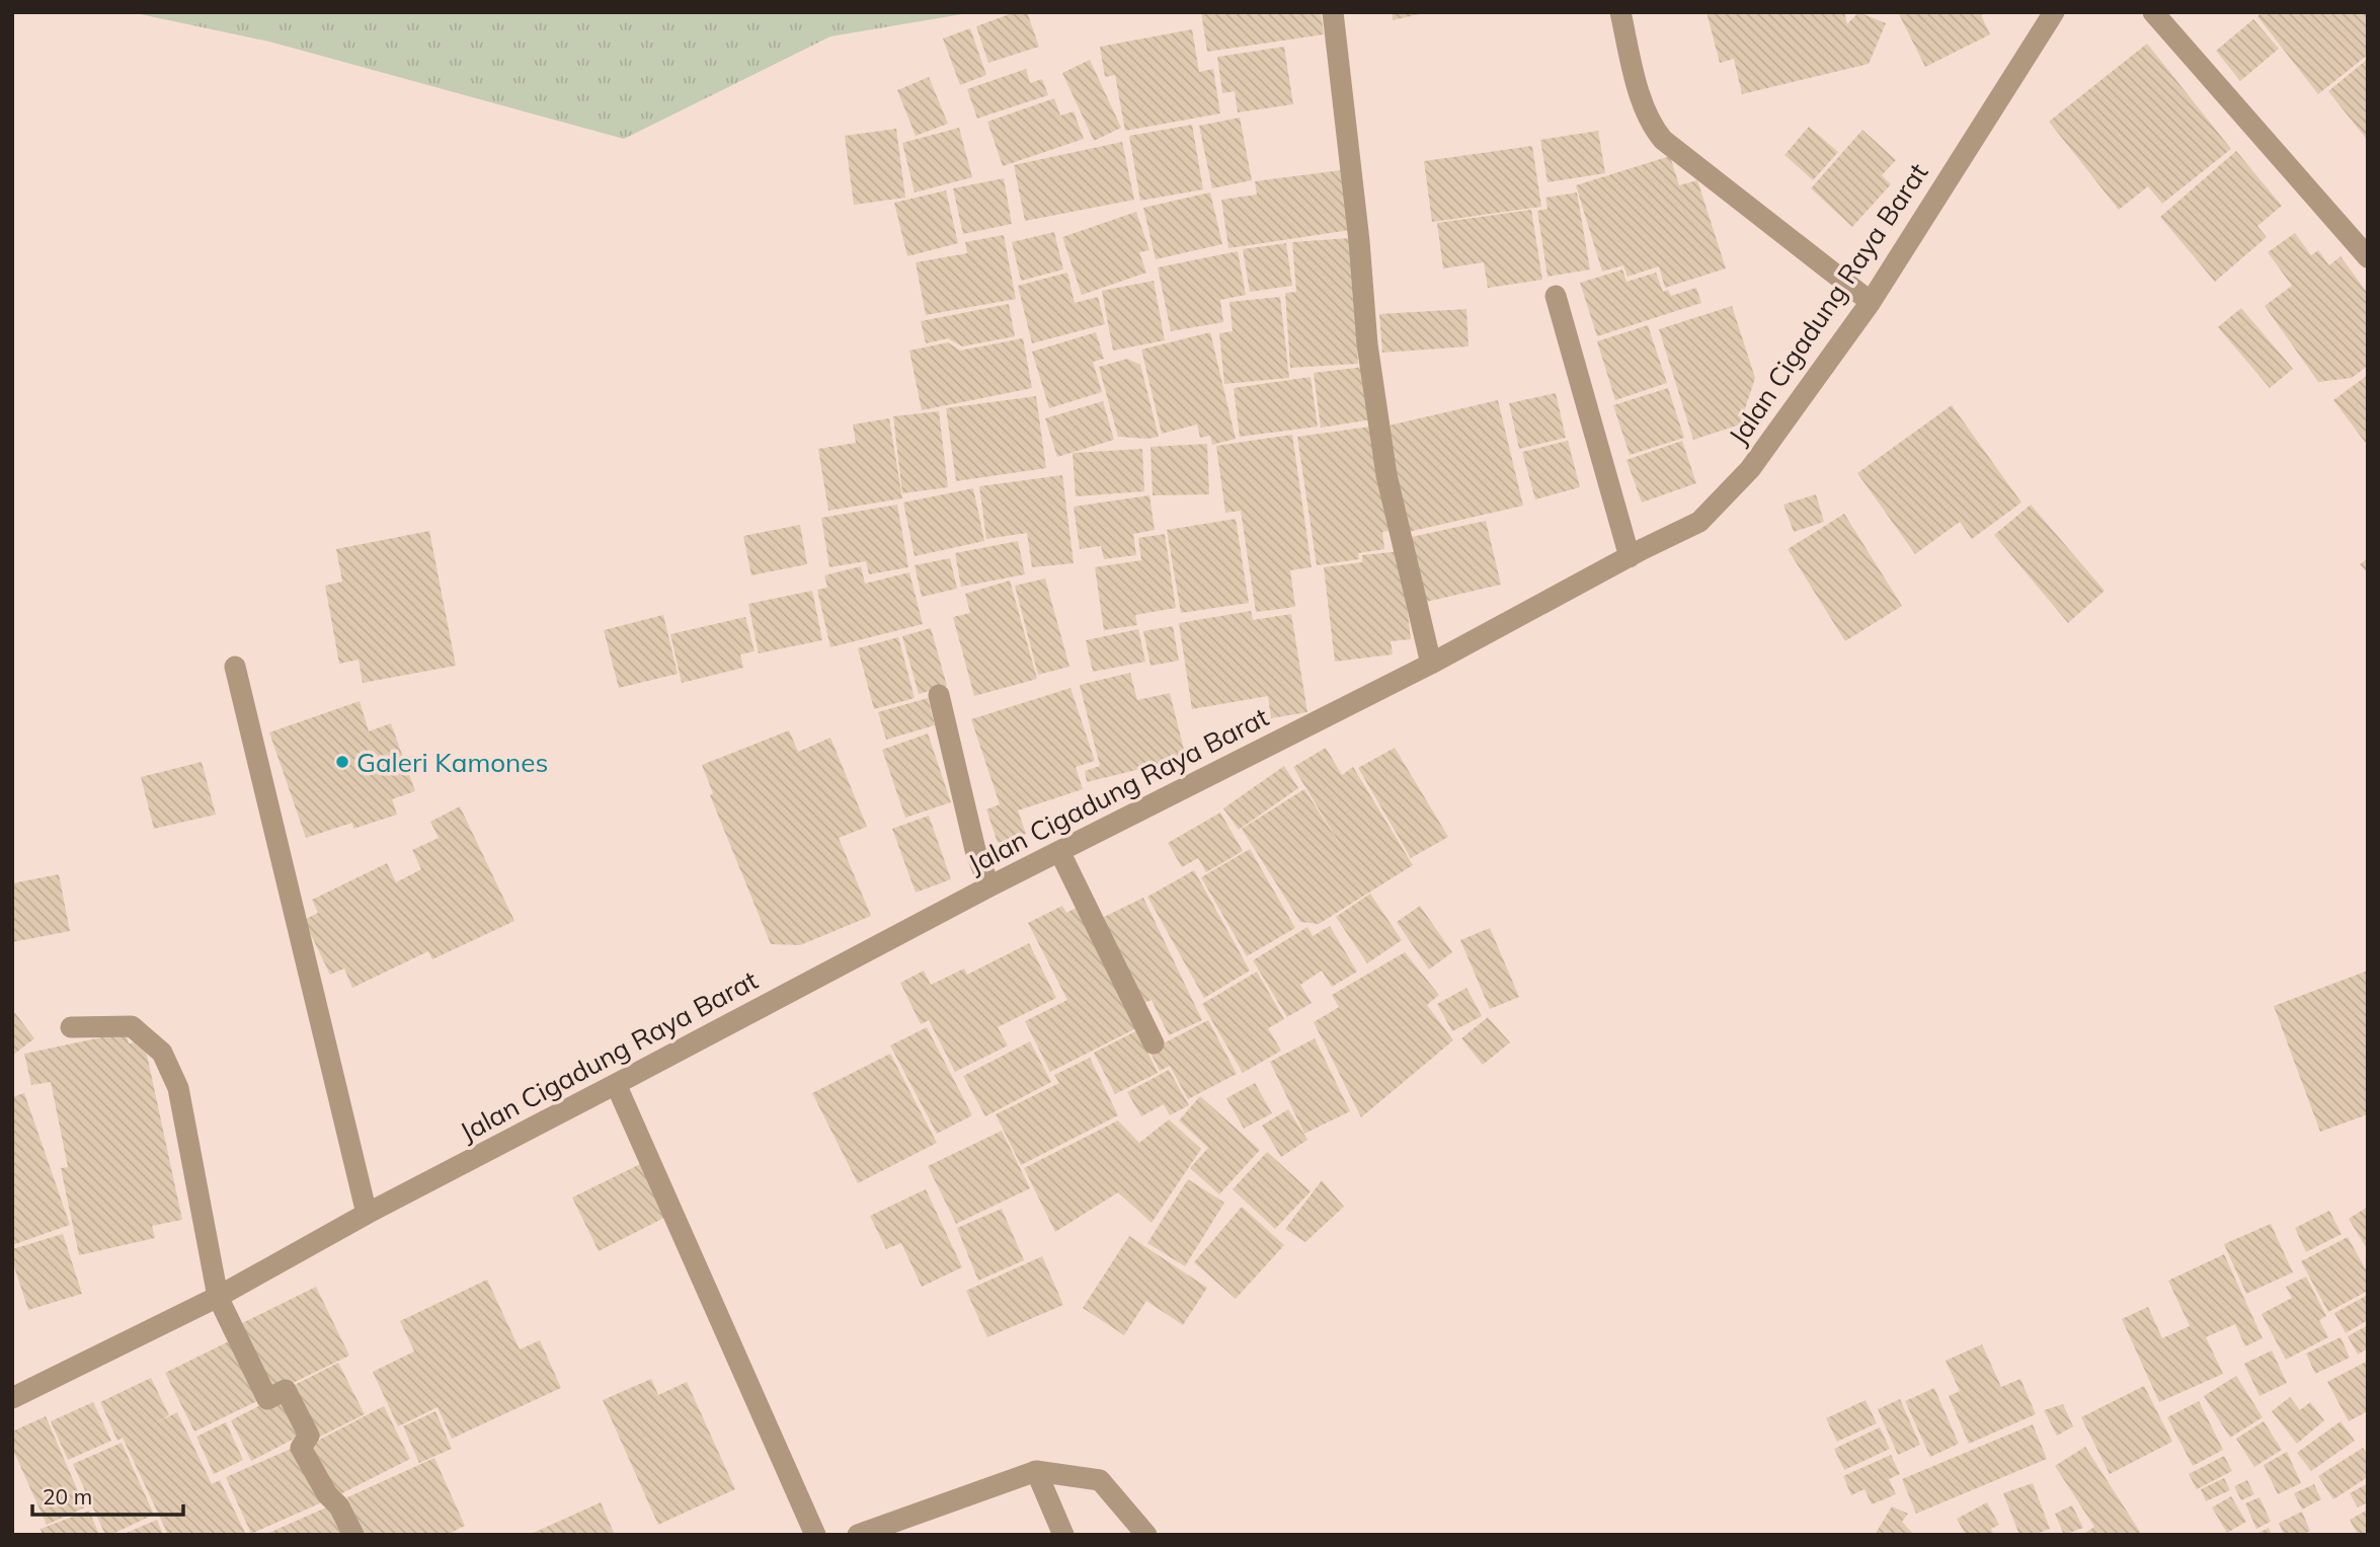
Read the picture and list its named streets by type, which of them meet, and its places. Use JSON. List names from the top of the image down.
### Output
{
  "streets": {
    "street": ["Jalan Cigadung Raya Barat"]
  },
  "places": ["Galeri Kamones"],
  "scale_bar": "20 m"
}
